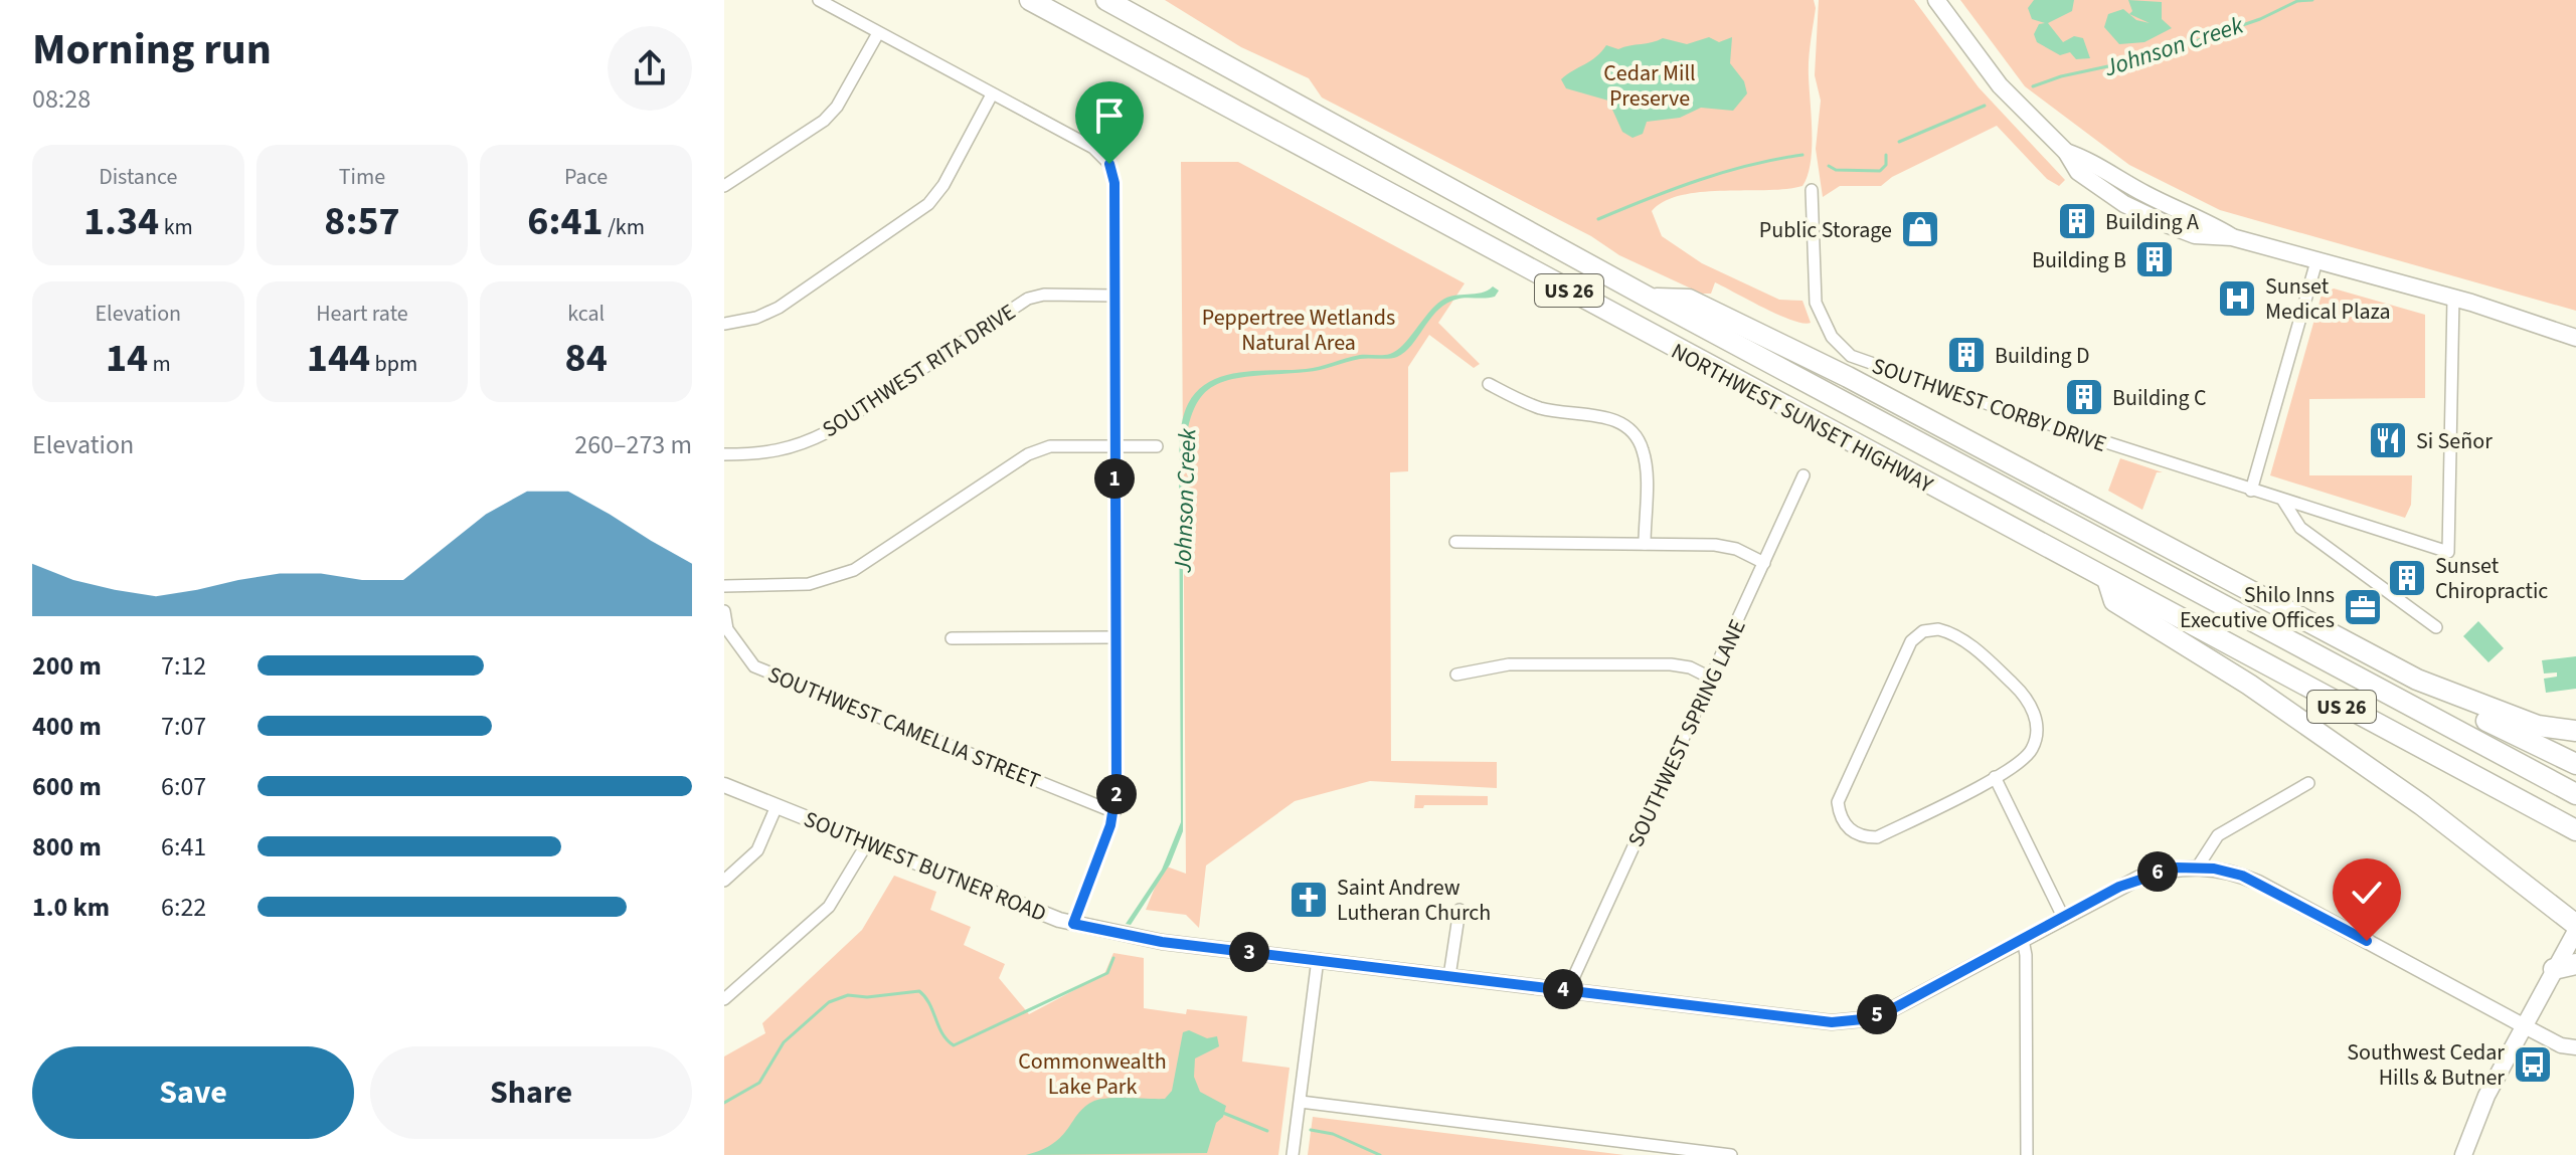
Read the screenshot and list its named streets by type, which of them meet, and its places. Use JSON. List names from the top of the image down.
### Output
{
  "streets": {
    "highway": ["US 26", "NORTHWEST SUNSET HIGHWAY"],
    "street": [
      "SOUTHWEST RITA DRIVE",
      "SOUTHWEST CORBY DRIVE",
      "SOUTHWEST CAMELLIA STREET",
      "SOUTHWEST SPRING LANE",
      "SOUTHWEST BUTNER ROAD"
    ]
  },
  "crossings": [
    ["SOUTHWEST SPRING LANE", "SOUTHWEST BUTNER ROAD"]
  ],
  "water": ["Johnson Creek"],
  "parks": ["Cedar Mill Preserve", "Peppertree Wetlands Natural Area", "Commonwealth Lake Park"],
  "places": {
    "building": [
      "Building A",
      "Building B",
      "Building D",
      "Building C",
      "Sunset Chiropractic"
    ],
    "shop": ["Public Storage"],
    "hospital": ["Sunset Medical Plaza"],
    "restaurant": ["Si Señor"],
    "office": ["Shilo Inns Executive Offices"],
    "church": ["Saint Andrew Lutheran Church"],
    "bus stop": ["Southwest Cedar Hills & Butner"]
  },
  "page": {
    "heading": ["Morning run", "08:28"],
    "stats": [
      ["Distance", "1.34 km"],
      ["Time", "8:57"],
      ["Pace", "6:41 /km"],
      ["Elevation", "14 m"],
      ["Heart rate", "144 bpm"],
      ["kcal", "84"]
    ],
    "chart": ["Elevation", "260–273 m"],
    "pins": [
      "1",
      "2",
      "6",
      "3",
      "4",
      "5"
    ],
    "list": [
      {
        "name": "200 m",
        "note": "7:12"
      },
      {
        "name": "400 m",
        "note": "7:07"
      },
      {
        "name": "600 m",
        "note": "6:07"
      },
      {
        "name": "800 m",
        "note": "6:41"
      },
      {
        "name": "1.0 km",
        "note": "6:22"
      }
    ],
    "buttons": ["Save", "Share"]
  }
}
